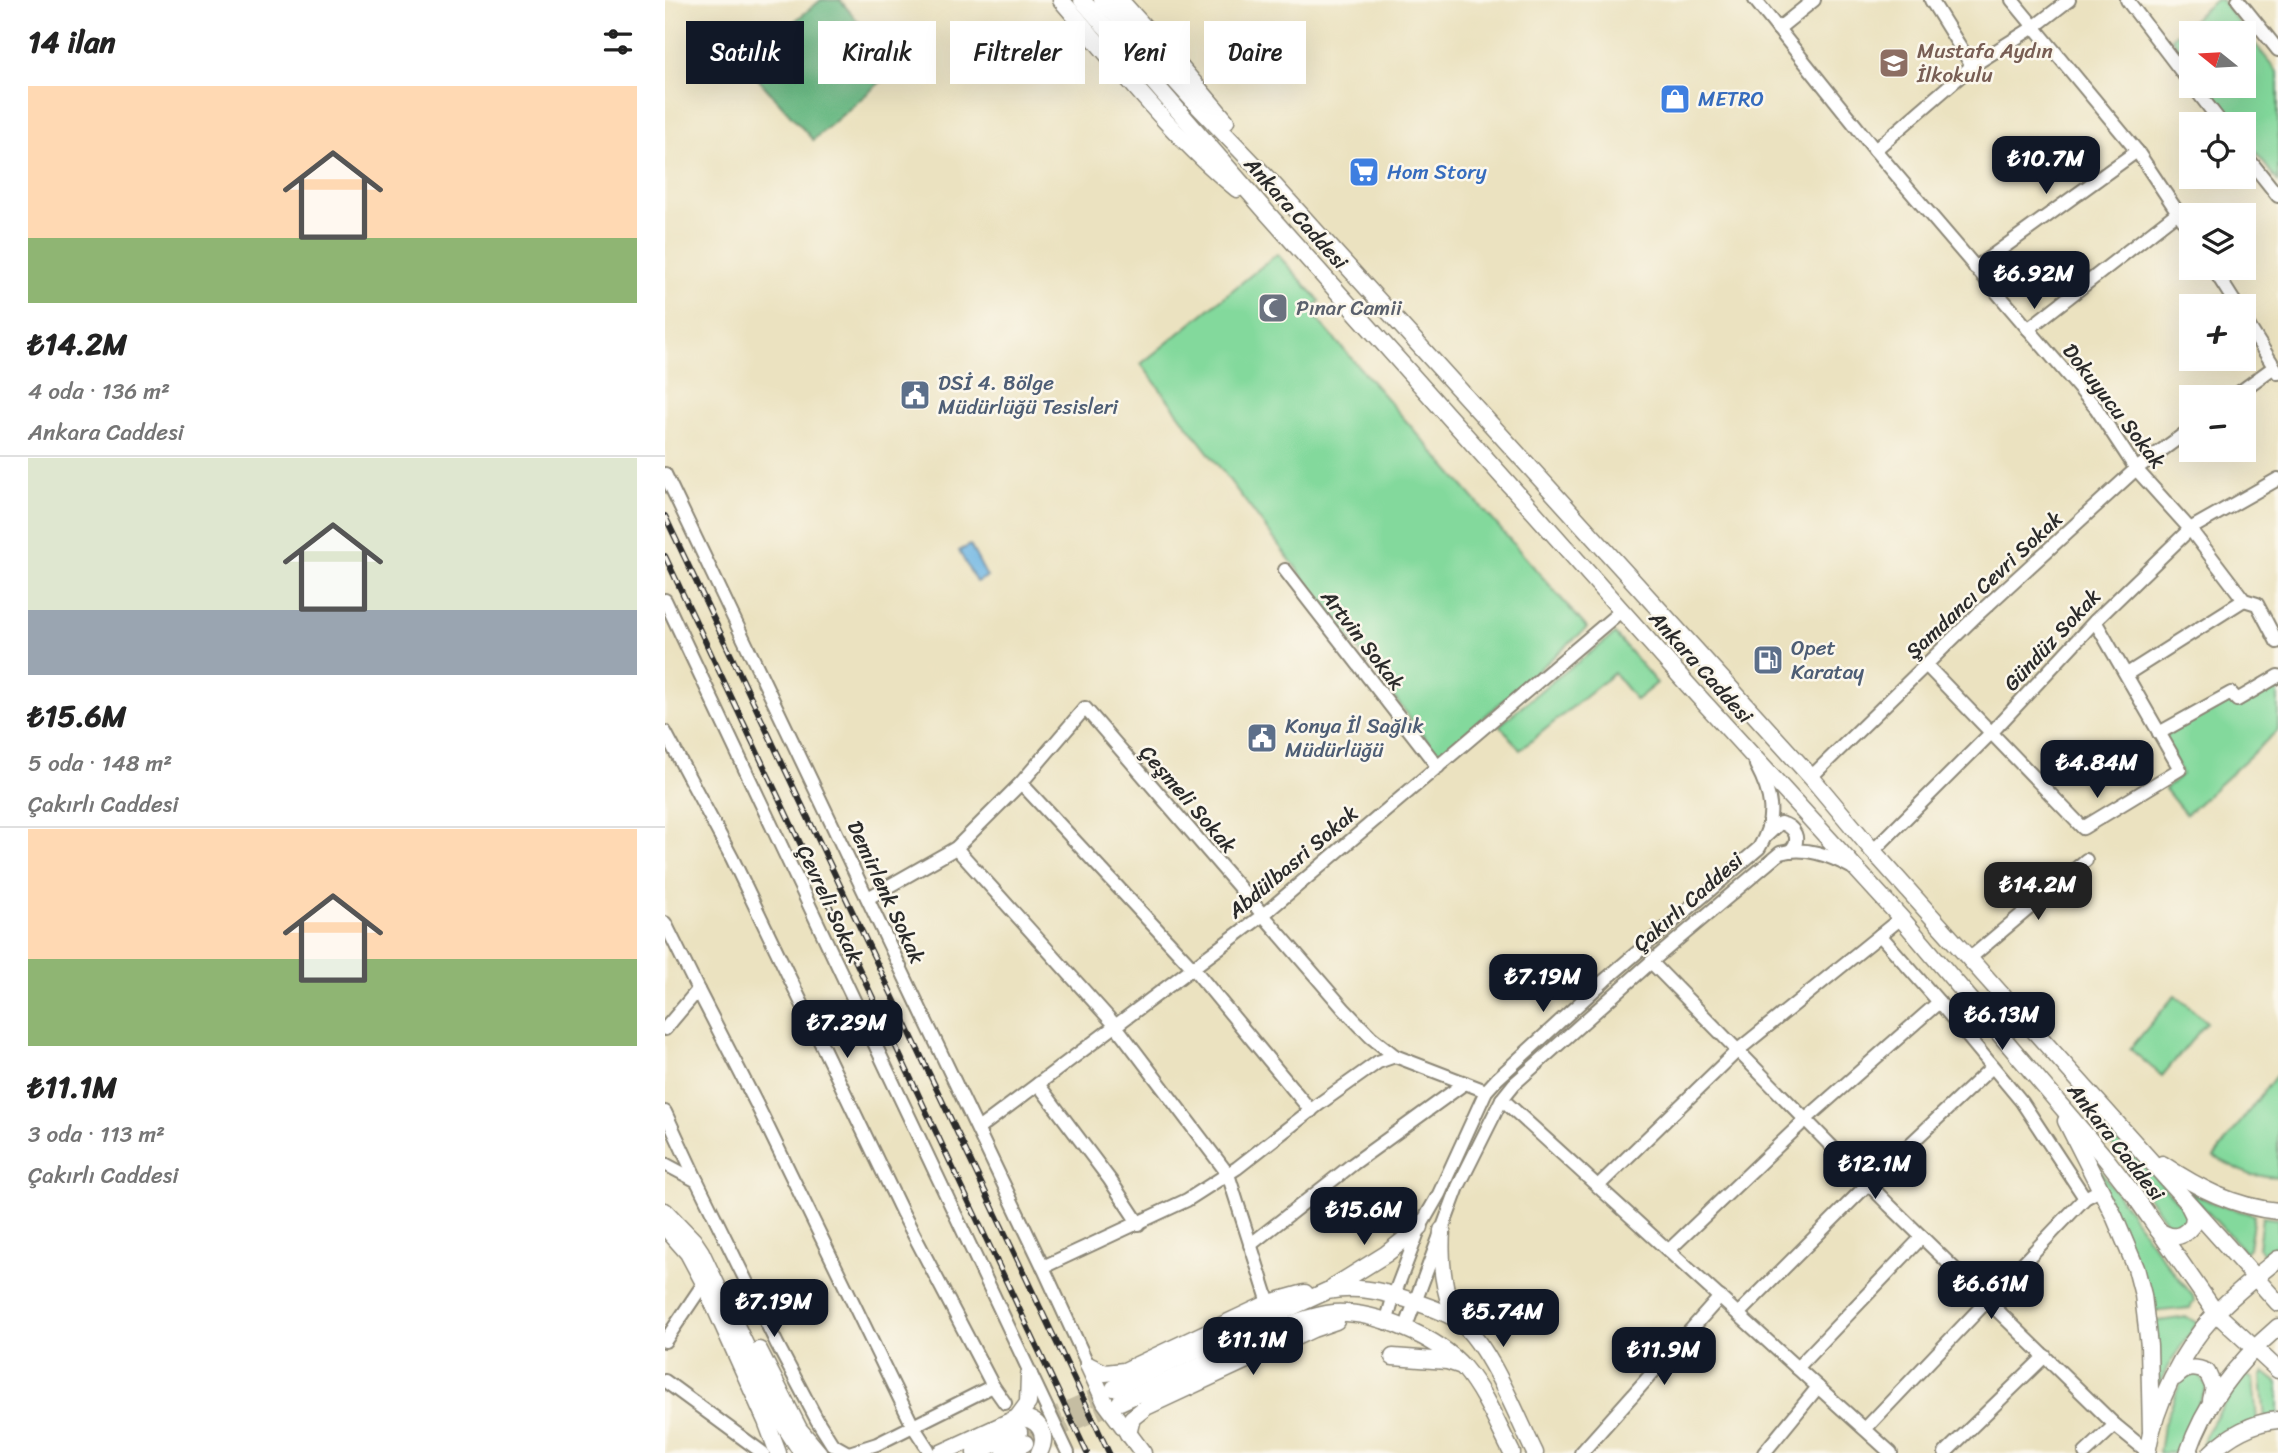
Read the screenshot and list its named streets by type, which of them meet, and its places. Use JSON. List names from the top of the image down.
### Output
{
  "streets": {
    "main road": ["Ankara Caddesi"],
    "street": [
      "Dokuyucu Sokak",
      "Şamdancı Cevri Sokak",
      "Artvin Sokak",
      "Gündüz Sokak",
      "Çeşmeli Sokak",
      "Abdülbasri Sokak",
      "Demirlenk Sokak",
      "Çakırlı Caddesi",
      "Çevreli Sokak"
    ]
  },
  "crossings": [
    ["Ankara Caddesi", "Şamdancı Cevri Sokak"],
    ["Ankara Caddesi", "Gündüz Sokak"],
    ["Ankara Caddesi", "Abdülbasri Sokak"],
    ["Dokuyucu Sokak", "Şamdancı Cevri Sokak"],
    ["Dokuyucu Sokak", "Gündüz Sokak"],
    ["Artvin Sokak", "Abdülbasri Sokak"],
    ["Çeşmeli Sokak", "Abdülbasri Sokak"],
    ["Çeşmeli Sokak", "Demirlenk Sokak"],
    ["Çeşmeli Sokak", "Çakırlı Caddesi"],
    ["Abdülbasri Sokak", "Demirlenk Sokak"]
  ],
  "places": {
    "school or university": ["Mustafa Aydın İlkokulu"],
    "shop": ["METRO"],
    "supermarket": ["Hom Story"],
    "mosque": ["Pınar Camii"],
    "public building": ["DSİ 4. Bölge Müdürlüğü Tesisleri", "Konya İl Sağlık Müdürlüğü"],
    "fuel station": ["Opet Karatay"]
  },
  "north": "left",
  "page": {
    "heading": "14 ilan",
    "map_buttons": ["+", "−"],
    "chip": [
      "Satılık",
      "Kiralık",
      "Filtreler",
      "Yeni",
      "Daire"
    ],
    "list": [
      {
        "name": "₺14.2M",
        "note": "4 oda · 136 m² · Ankara Caddesi"
      },
      {
        "name": "₺15.6M",
        "note": "5 oda · 148 m² · Çakırlı Caddesi"
      },
      {
        "name": "₺11.1M",
        "note": "3 oda · 113 m² · Çakırlı Caddesi"
      }
    ],
    "price": [
      "₺10.7M",
      "₺6.92M",
      "₺4.84M",
      "₺14.2M",
      "₺7.19M",
      "₺6.13M",
      "₺7.29M",
      "₺12.1M",
      "₺15.6M",
      "₺6.61M",
      "₺7.19M",
      "₺5.74M",
      "₺11.1M",
      "₺11.9M"
    ]
  }
}
